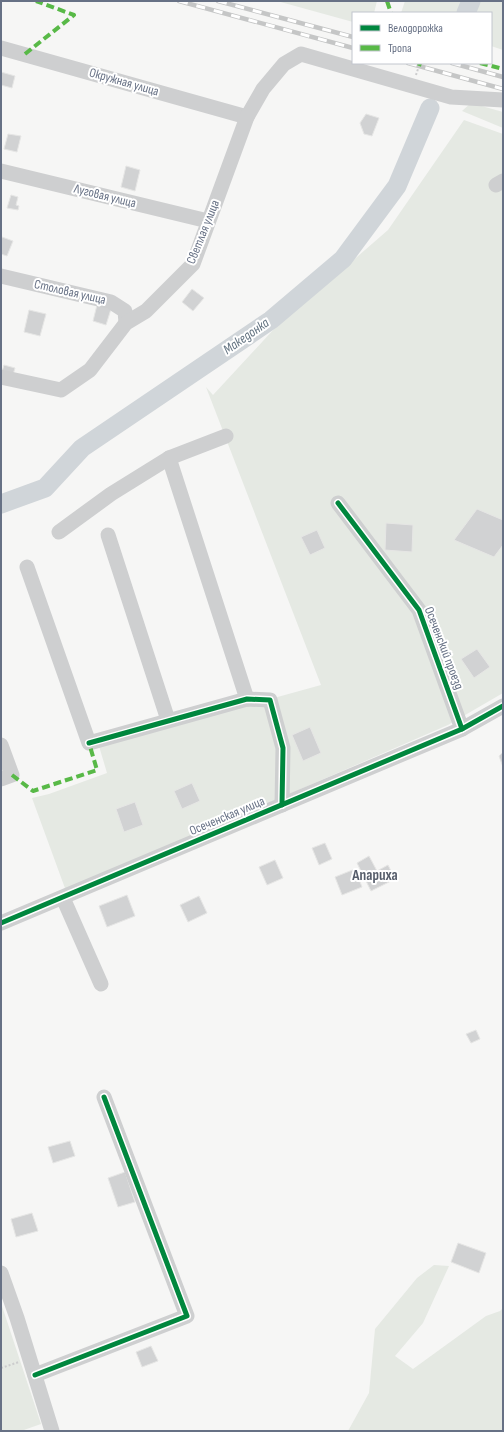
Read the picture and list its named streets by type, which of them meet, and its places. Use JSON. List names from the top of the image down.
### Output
{
  "streets": {
    "street": [
      "Окружная улица",
      "Луговая улица",
      "Светлая улица",
      "Столовая улица",
      "Осеченский проезд",
      "Осеченская улица"
    ]
  },
  "crossings": [
    ["Окружная улица", "Светлая улица"],
    ["Луговая улица", "Светлая улица"],
    ["Светлая улица", "Столовая улица"],
    ["Осеченский проезд", "Осеченская улица"]
  ],
  "districts": ["Апариха"],
  "water": ["Македонка"],
  "legend": ["Велодорожка", "Тропа"]
}
